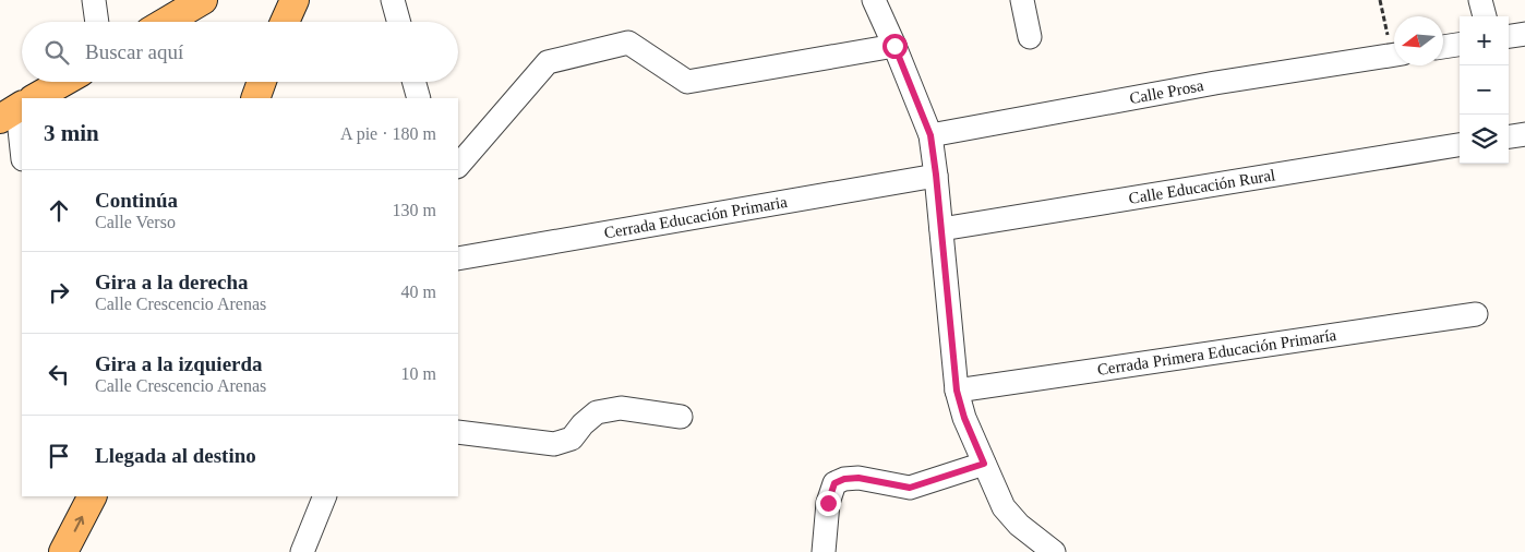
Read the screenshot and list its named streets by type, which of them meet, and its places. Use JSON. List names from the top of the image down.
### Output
{
  "streets": {
    "street": [
      "Calle Prosa",
      "Calle Educación Rural",
      "Cerrada Educación Primaria",
      "Cerrada Primera Educación Primaría"
    ]
  },
  "north": "left",
  "page": {
    "map_buttons": ["+", "−"],
    "search": "Buscar aquí",
    "heading": ["3 min", "A pie · 180 m"],
    "list": [
      ["Continúa", "Calle Verso", "130 m"],
      ["Gira a la derecha", "Calle Crescencio Arenas", "40 m"],
      ["Gira a la izquierda", "Calle Crescencio Arenas", "10 m"],
      "Llegada al destino"
    ]
  }
}
